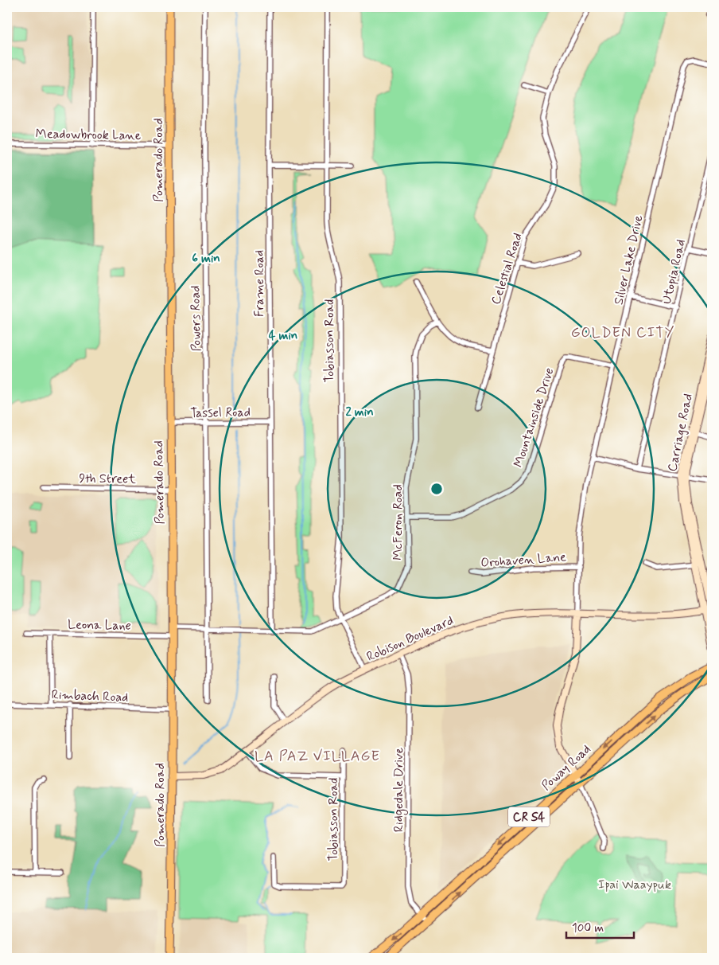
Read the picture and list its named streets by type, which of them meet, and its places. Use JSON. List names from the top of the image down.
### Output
{
  "streets": {
    "main road": ["Pomerado Road", "Poway Road", "CR S4"],
    "street": [
      "Meadowbrook Lane",
      "Silver Lake Drive",
      "Celestial Road",
      "Utopia Road",
      "Frame Road",
      "Powers Road",
      "Tobiasson Road",
      "Tassel Road",
      "Mountainside Drive",
      "Carriage Road",
      "9th Street",
      "McFeron Road",
      "Orohaven Lane",
      "Leona Lane",
      "Robison Boulevard",
      "Rimbach Road",
      "Ridgedale Drive"
    ]
  },
  "crossings": [
    ["Meadowbrook Lane", "Pomerado Road"],
    ["Pomerado Road", "Tassel Road"],
    ["Pomerado Road", "9th Street"],
    ["Pomerado Road", "McFeron Road"],
    ["Pomerado Road", "Leona Lane"],
    ["Pomerado Road", "Robison Boulevard"],
    ["Pomerado Road", "Rimbach Road"],
    ["Silver Lake Drive", "Mountainside Drive"],
    ["Silver Lake Drive", "Orohaven Lane"],
    ["Silver Lake Drive", "Robison Boulevard"],
    ["Frame Road", "Tassel Road"],
    ["Frame Road", "McFeron Road"],
    ["Powers Road", "Tassel Road"],
    ["Powers Road", "McFeron Road"],
    ["Tobiasson Road", "McFeron Road"],
    ["Tobiasson Road", "Robison Boulevard"],
    ["Mountainside Drive", "McFeron Road"],
    ["Carriage Road", "Robison Boulevard"],
    ["McFeron Road", "Leona Lane"],
    ["Robison Boulevard", "Ridgedale Drive"],
    ["Poway Road", "Ridgedale Drive"]
  ],
  "districts": ["GOLDEN CITY", "LA PAZ VILLAGE"],
  "parks": ["Ipai Waaypuk"],
  "scale_bar": "100 m",
  "rings": ["6 min", "4 min", "2 min"]
}
